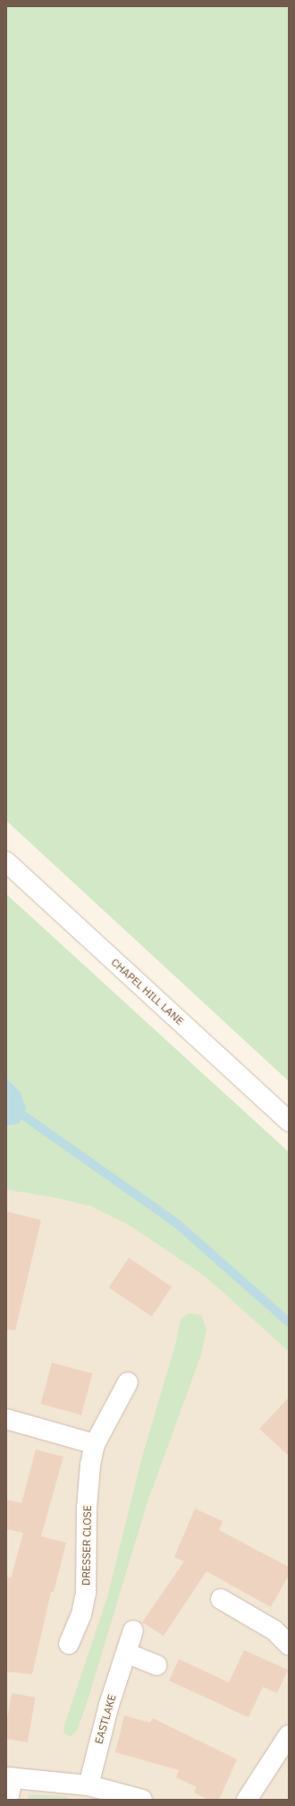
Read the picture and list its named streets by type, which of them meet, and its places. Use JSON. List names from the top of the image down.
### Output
{
  "streets": {
    "street": ["CHAPEL HILL LANE", "DRESSER CLOSE", "EASTLAKE"]
  }
}
